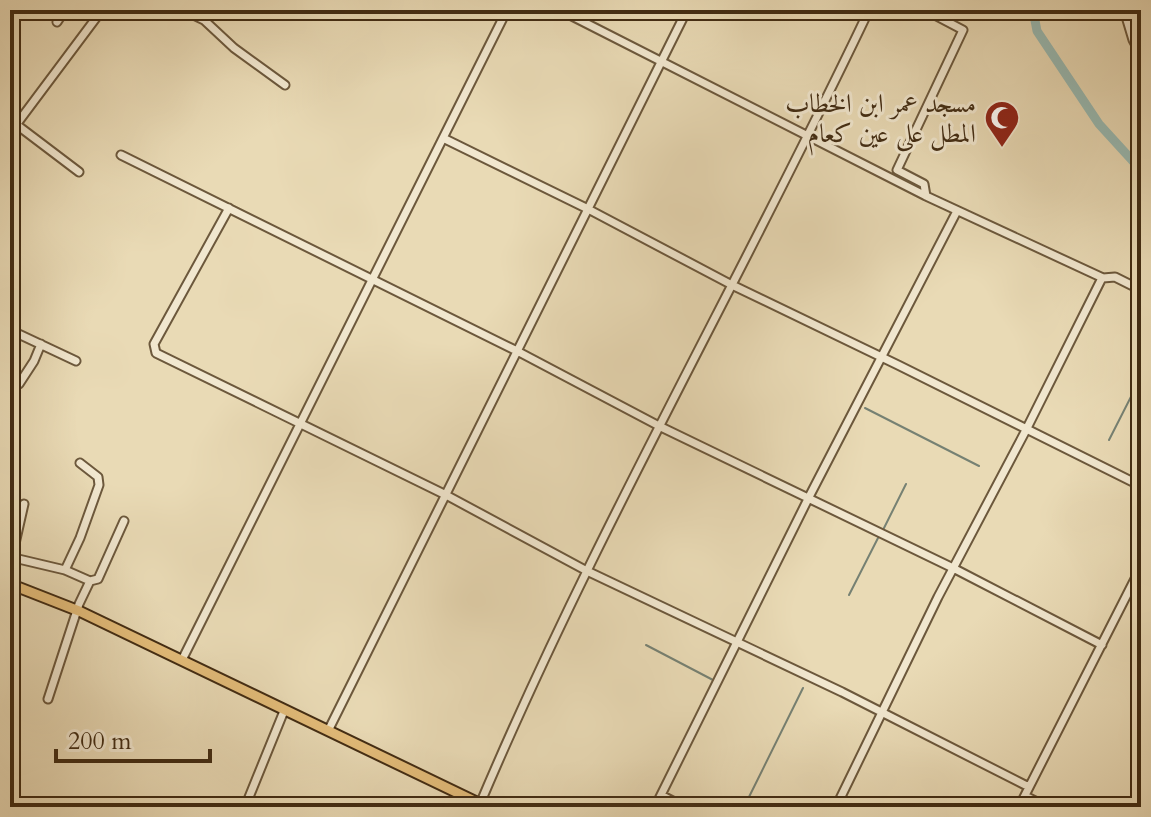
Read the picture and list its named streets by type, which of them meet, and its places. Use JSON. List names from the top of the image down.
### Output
{
  "places": {
    "mosque": ["مسجد عمر ابن الخطاب المطل على عين كعام"]
  },
  "scale_bar": "200 m"
}
